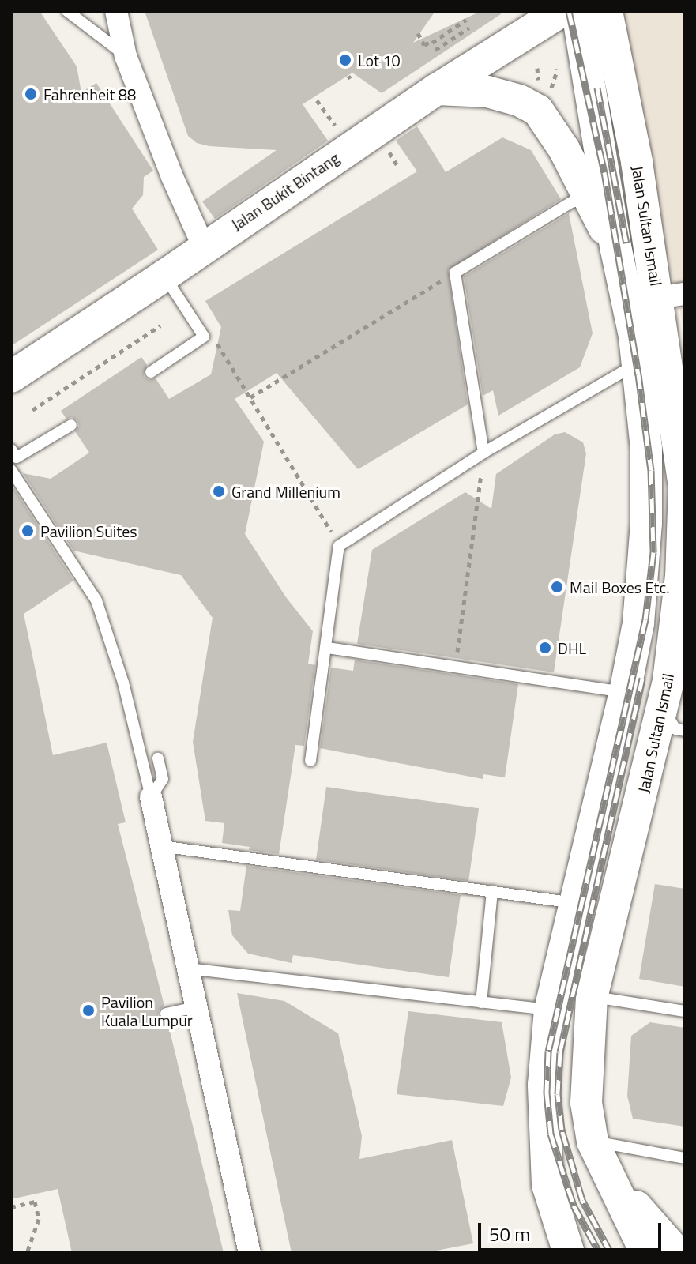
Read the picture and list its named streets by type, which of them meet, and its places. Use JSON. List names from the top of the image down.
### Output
{
  "streets": {
    "main road": ["Jalan Bukit Bintang", "Jalan Sultan Ismail"]
  },
  "places": [
    "Lot 10",
    "Fahrenheit 88",
    "Grand Millenium",
    "Pavilion Suites",
    "Mail Boxes Etc.",
    "DHL",
    "Pavilion Kuala Lumpur"
  ],
  "scale_bar": "50 m"
}
